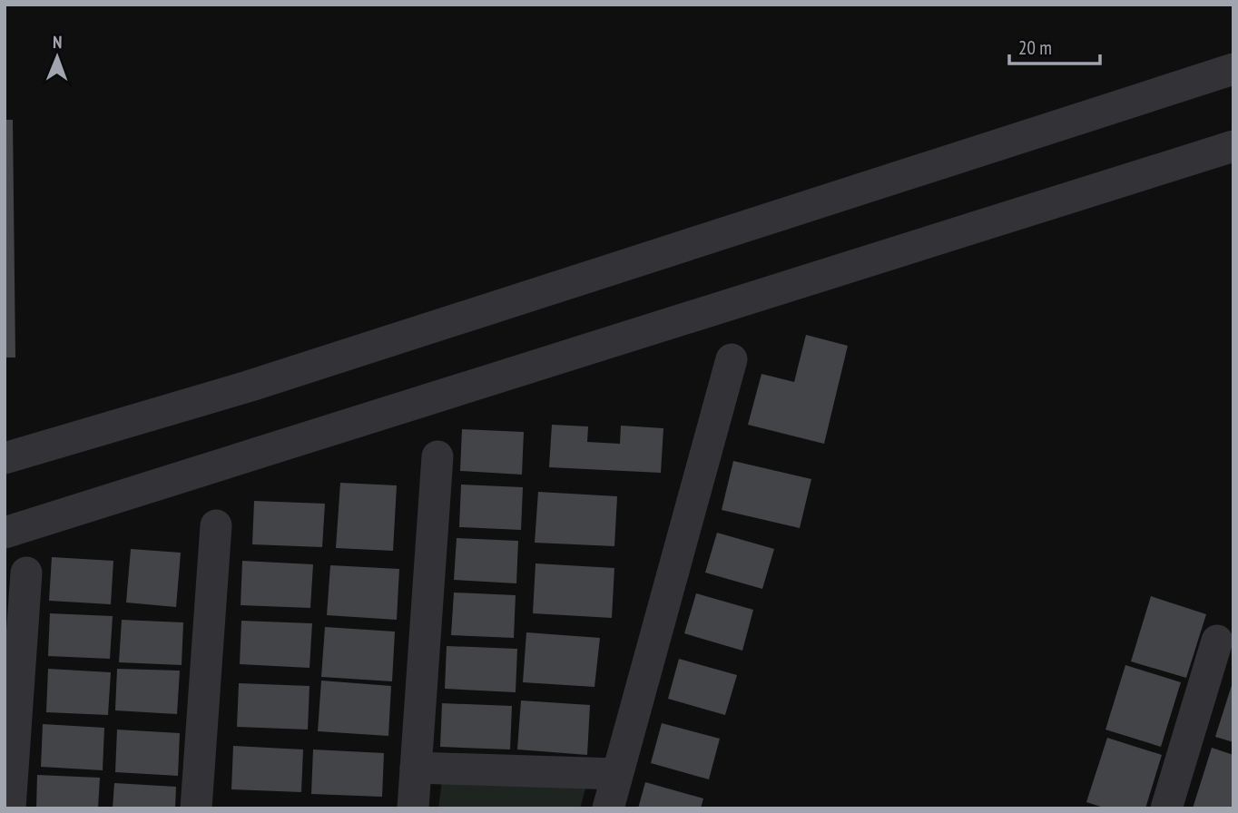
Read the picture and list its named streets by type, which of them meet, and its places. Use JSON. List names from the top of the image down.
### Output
{
  "scale_bar": "20 m",
  "north": "top"
}
